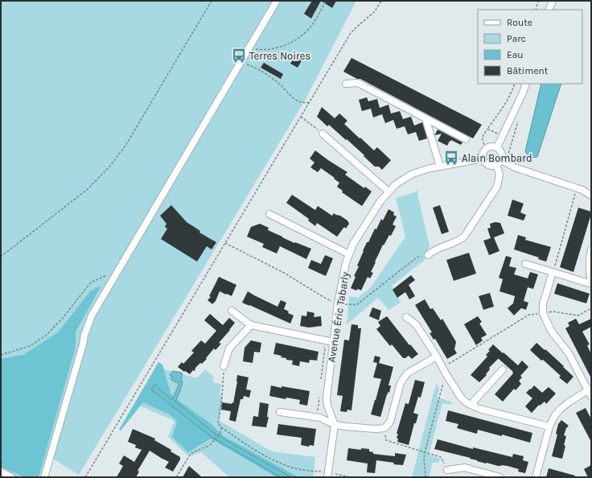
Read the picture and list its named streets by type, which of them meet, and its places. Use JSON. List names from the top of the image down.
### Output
{
  "streets": {
    "street": ["Avenue Éric Tabarly"]
  },
  "places": {
    "bus stop": ["Terres Noires", "Alain Bombard"]
  },
  "legend": [
    "Route",
    "Parc",
    "Eau",
    "Bâtiment"
  ]
}
